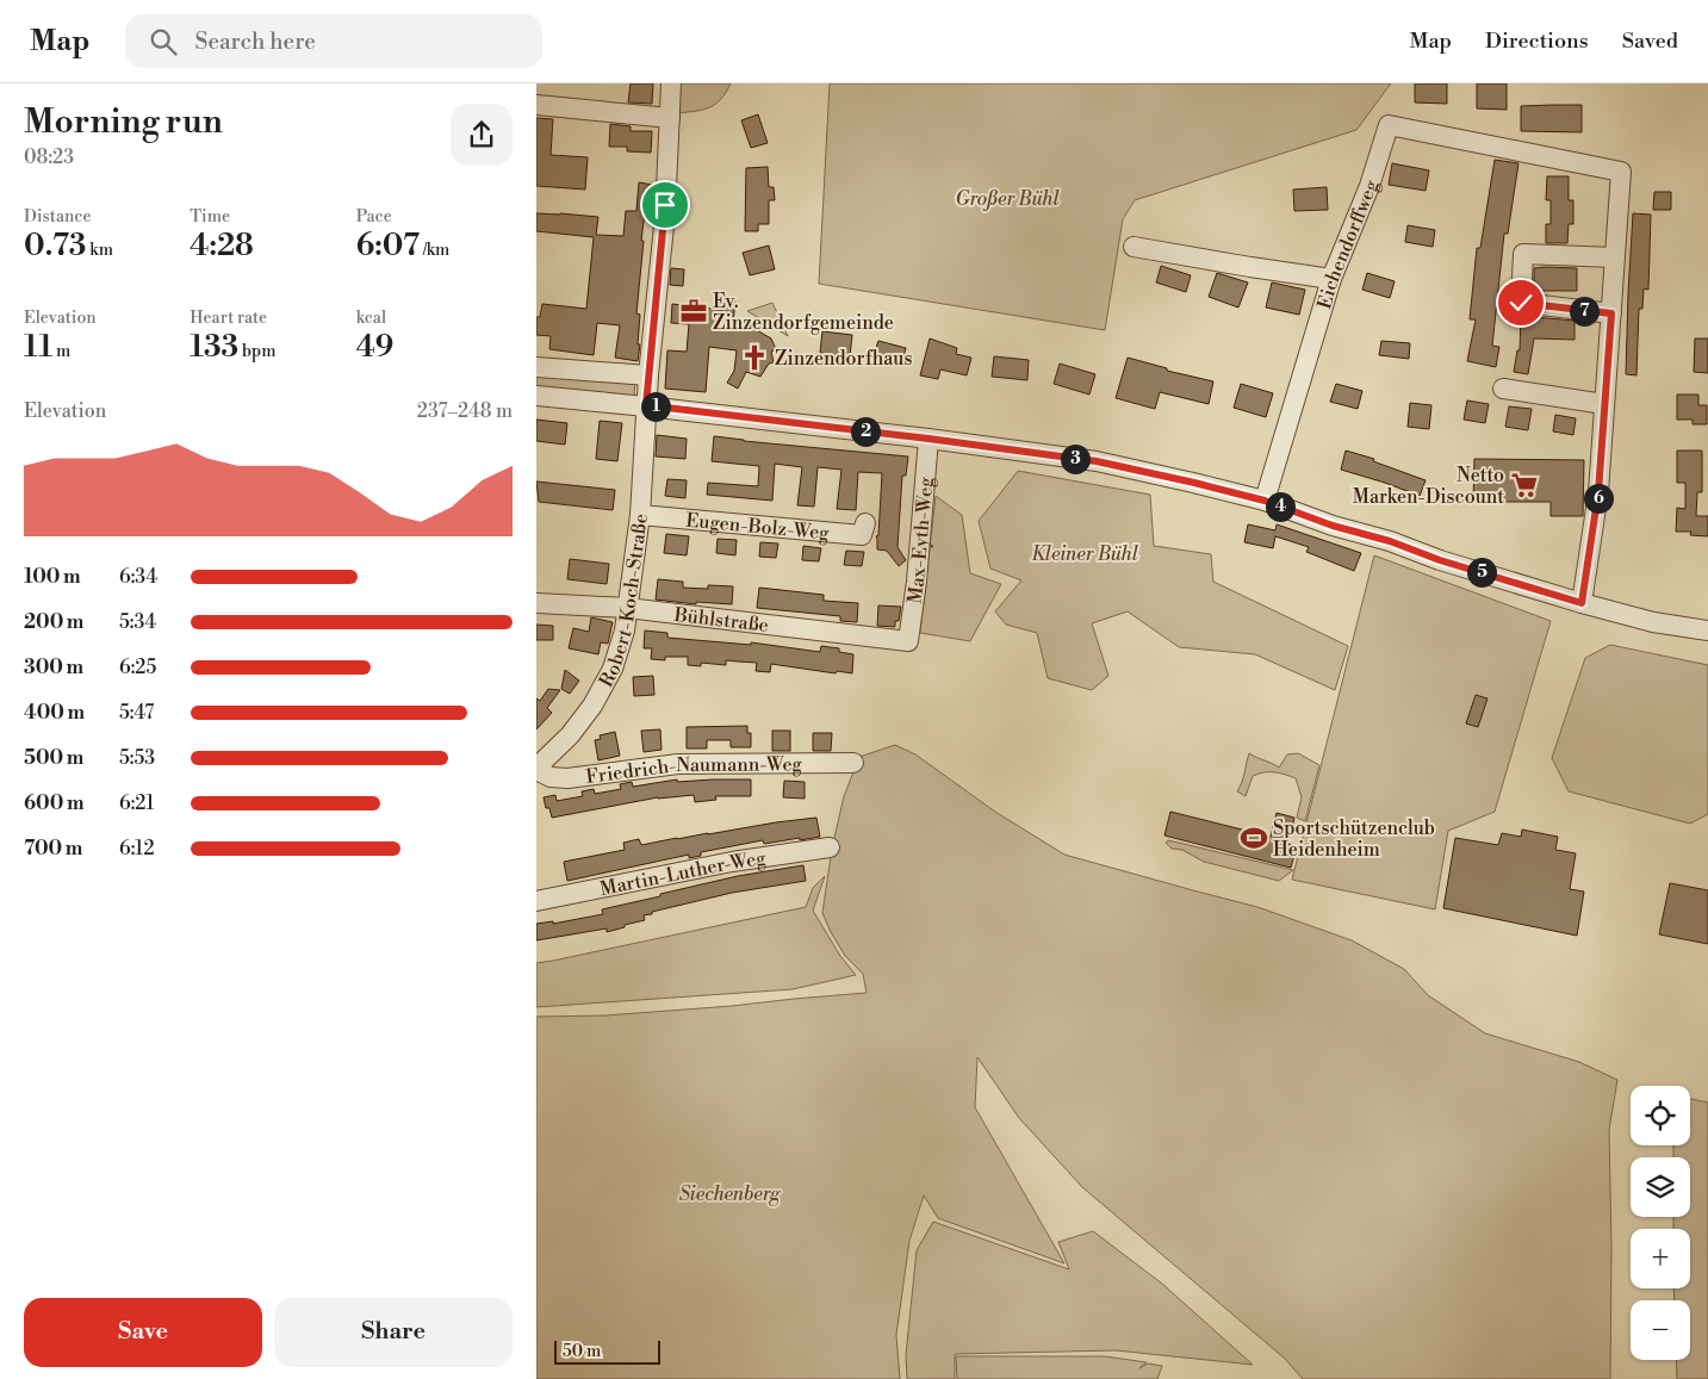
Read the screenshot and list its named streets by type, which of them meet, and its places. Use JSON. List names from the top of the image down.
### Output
{
  "streets": {
    "street": [
      "Eichendorffweg",
      "Eugen-Bolz-Weg",
      "Max-Eyth-Weg",
      "Robert-Koch-Straße",
      "Bühlstraße",
      "Friedrich-Naumann-Weg",
      "Martin-Luther-Weg"
    ]
  },
  "crossings": [
    ["Eugen-Bolz-Weg", "Robert-Koch-Straße"],
    ["Max-Eyth-Weg", "Bühlstraße"],
    ["Robert-Koch-Straße", "Bühlstraße"],
    ["Robert-Koch-Straße", "Friedrich-Naumann-Weg"]
  ],
  "parks": ["Großer Bühl", "Kleiner Bühl", "Siechenberg"],
  "places": {
    "office": ["Ev. Zinzendorfgemeinde"],
    "church": ["Zinzendorfhaus"],
    "supermarket": ["Netto Marken-Discount"],
    "sports": ["Sportschützenclub Heidenheim"]
  },
  "scale_bar": "50 m",
  "page": {
    "header": "Map",
    "search": "Search here",
    "nav": ["Map", "Directions", "Saved"],
    "heading": ["Morning run", "08:23"],
    "stats": [
      ["Distance", "0.73 km"],
      ["Time", "4:28"],
      ["Pace", "6:07 /km"],
      ["Elevation", "11 m"],
      ["Heart rate", "133 bpm"],
      ["kcal", "49"]
    ],
    "pins": [
      "7",
      "1",
      "2",
      "3",
      "6",
      "4",
      "5"
    ],
    "chart": ["Elevation", "237–248 m"],
    "list": [
      {
        "name": "100 m",
        "note": "6:34"
      },
      {
        "name": "200 m",
        "note": "5:34"
      },
      {
        "name": "300 m",
        "note": "6:25"
      },
      {
        "name": "400 m",
        "note": "5:47"
      },
      {
        "name": "500 m",
        "note": "5:53"
      },
      {
        "name": "600 m",
        "note": "6:21"
      },
      {
        "name": "700 m",
        "note": "6:12"
      }
    ],
    "map_buttons": ["+", "−"],
    "buttons": ["Save", "Share"],
    "scale": "50 m"
  }
}
